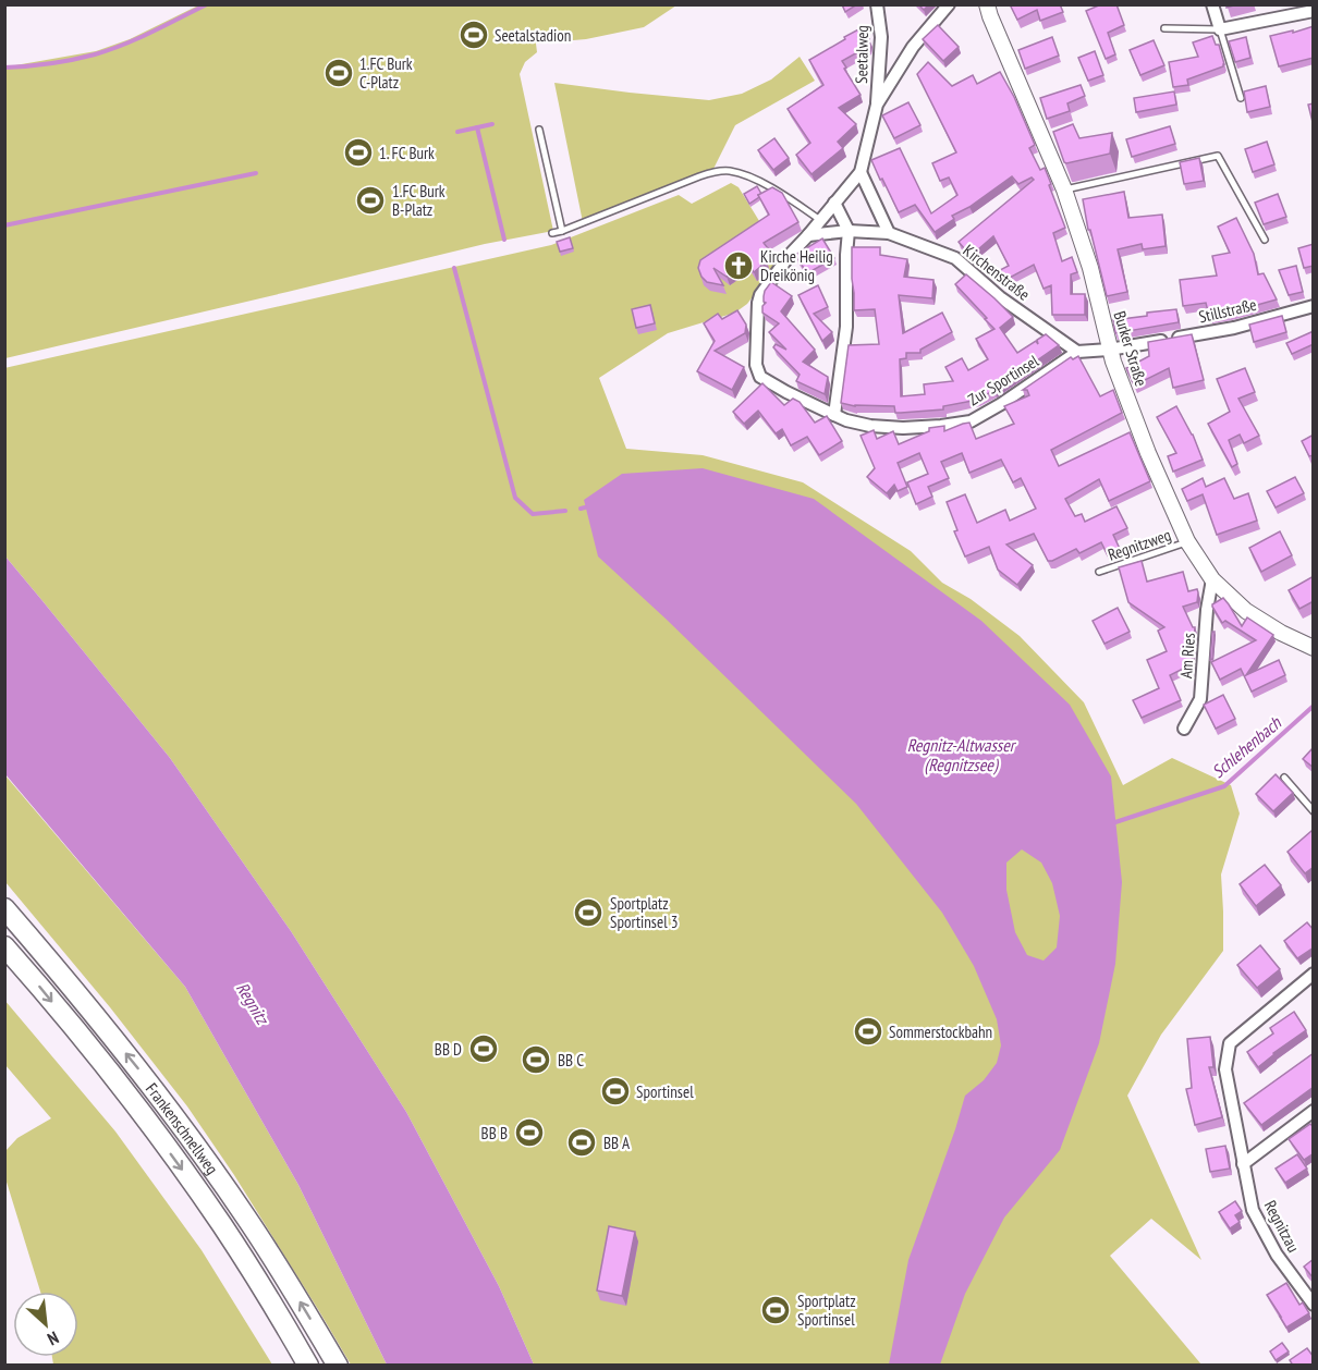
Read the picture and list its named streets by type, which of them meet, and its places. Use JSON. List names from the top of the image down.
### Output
{
  "streets": {
    "highway": ["Frankenschnellweg"],
    "main road": ["Burker Straße"],
    "street": [
      "Seetalweg",
      "Kirchenstraße",
      "Stillstraße",
      "Zur Sportinsel",
      "Am Ries",
      "Regnitzau"
    ],
    "lane": ["Regnitzweg"]
  },
  "crossings": [
    ["Kirchenstraße", "Zur Sportinsel"],
    ["Stillstraße", "Burker Straße"],
    ["Burker Straße", "Regnitzweg"],
    ["Burker Straße", "Am Ries"]
  ],
  "water": ["Regnitz-Altwasser (Regnitzsee)", "Schlehenbach", "Regnitz"],
  "places": {
    "sports": [
      "Seetalstadion",
      "1.FC Burk C-Platz",
      "1. FC Burk",
      "1.FC Burk B-Platz",
      "Sportplatz Sportinsel 3",
      "Sommerstockbahn",
      "BB D",
      "BB C",
      "Sportinsel",
      "BB B",
      "BB A",
      "Sportplatz Sportinsel"
    ],
    "church": ["Kirche Heilig Dreikönig"]
  },
  "north": "bottom right"
}
